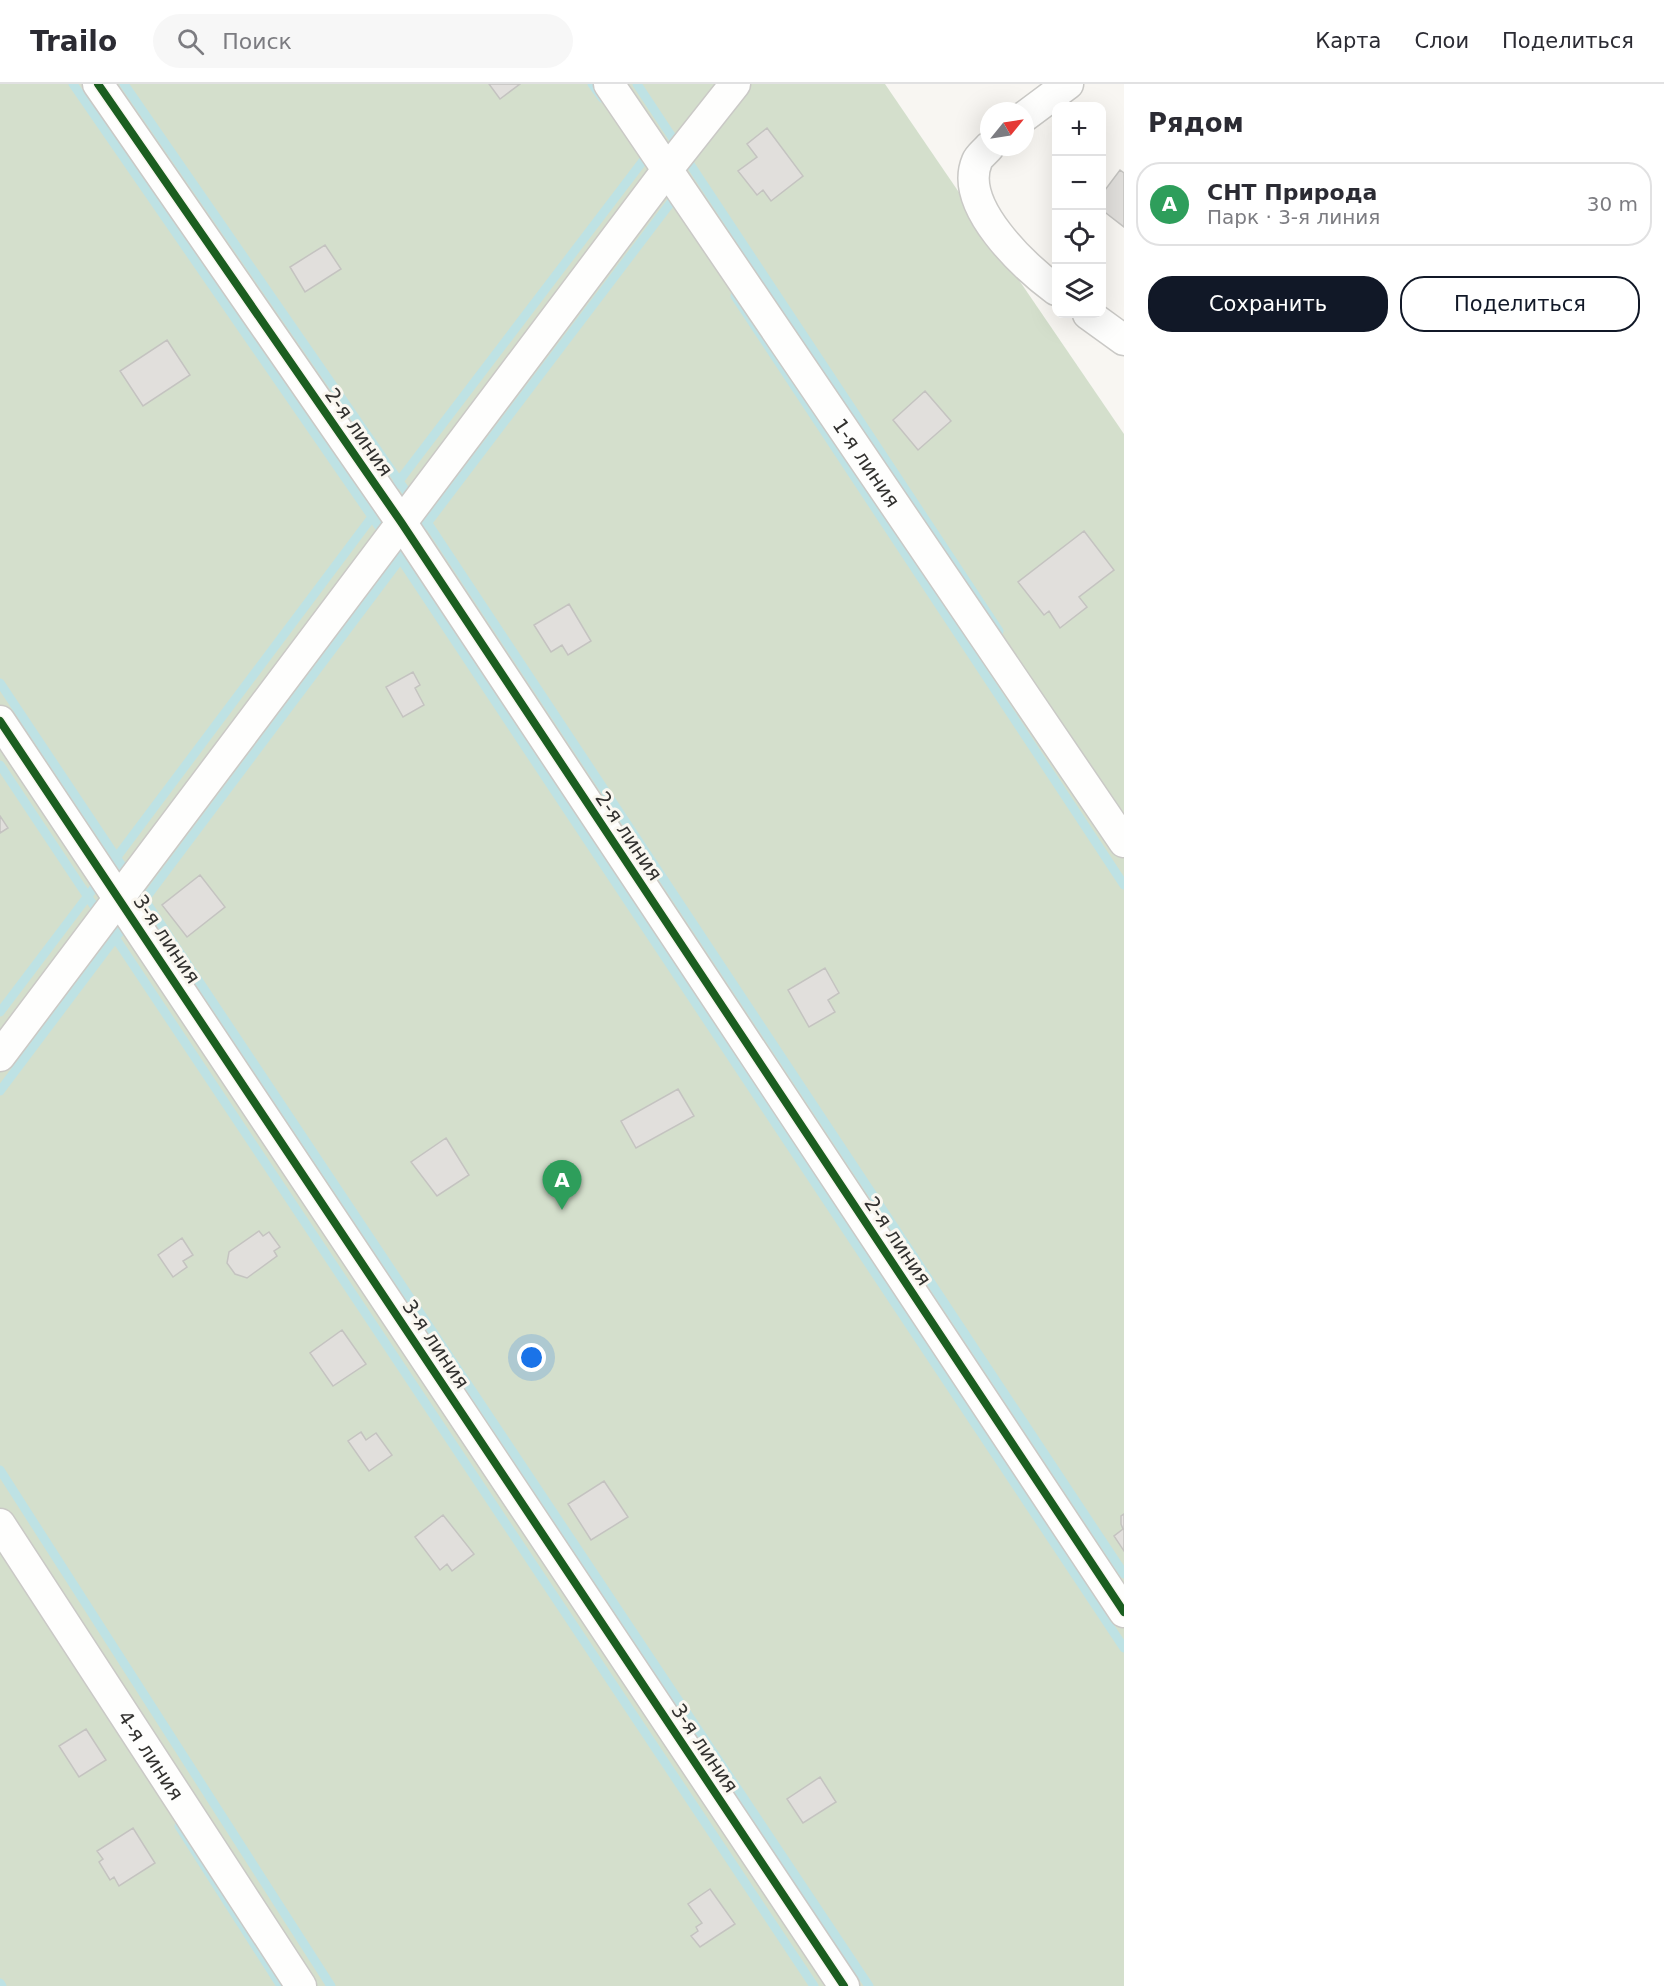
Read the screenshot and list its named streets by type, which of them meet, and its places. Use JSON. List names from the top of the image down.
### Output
{
  "streets": {
    "street": [
      "2-я линия",
      "1-я линия",
      "3-я линия",
      "4-я линия"
    ]
  },
  "north": "top right",
  "page": {
    "header": "Trailo",
    "search": "Поиск",
    "nav": ["Карта", "Слои", "Поделиться"],
    "heading": "Рядом",
    "map_buttons": ["+", "−"],
    "list": [
      {
        "mark": "A",
        "name": "СНТ Природа",
        "note": "Парк · 3-я линия",
        "value": "30 m"
      }
    ],
    "buttons": ["Сохранить", "Поделиться"],
    "pins": "A"
  }
}
